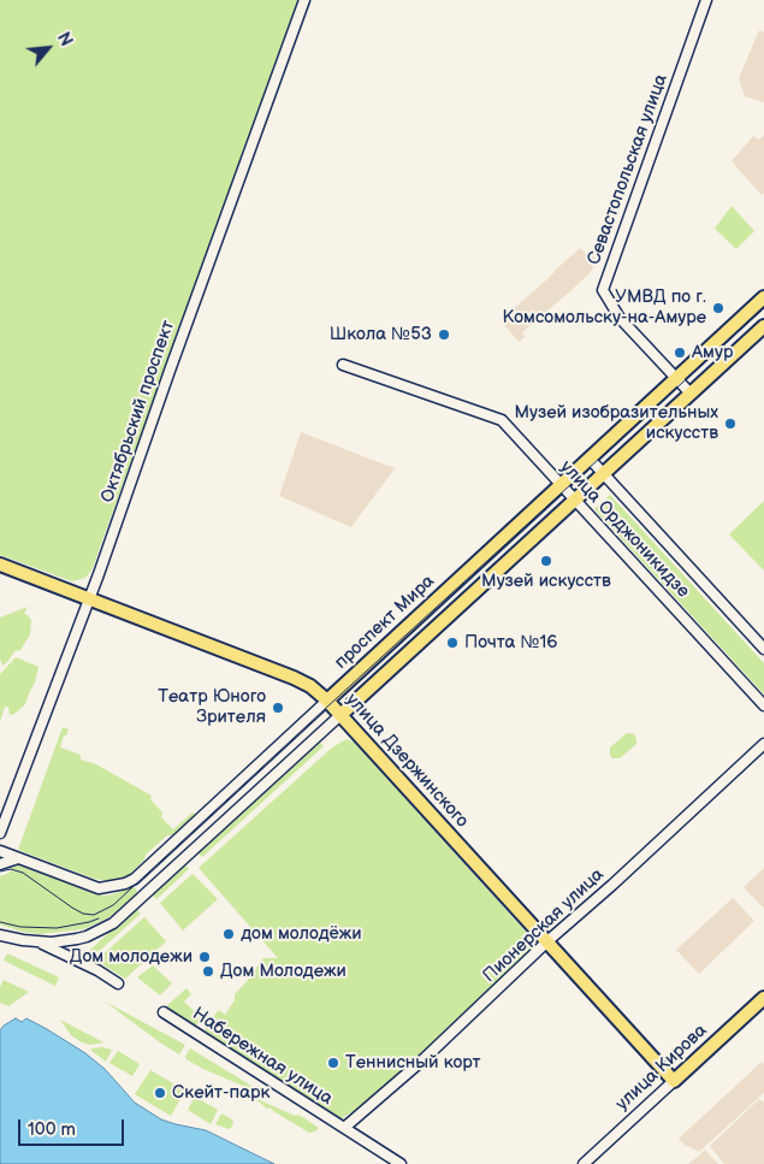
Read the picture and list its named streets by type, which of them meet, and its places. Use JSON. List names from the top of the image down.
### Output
{
  "streets": {
    "main road": ["проспект Мира", "улица Дзержинского", "улица Кирова"],
    "street": [
      "Севастопольская улица",
      "Октябрьский проспект",
      "улица Орджоникидзе",
      "Пионерская улица",
      "Набережная улица"
    ]
  },
  "crossings": [
    ["Севастопольская улица", "проспект Мира"],
    ["Октябрьский проспект", "улица Дзержинского"],
    ["улица Орджоникидзе", "проспект Мира"],
    ["проспект Мира", "улица Дзержинского"],
    ["улица Дзержинского", "Пионерская улица"],
    ["улица Дзержинского", "улица Кирова"],
    ["Пионерская улица", "Набережная улица"]
  ],
  "places": [
    "УМВД по г. Комсомольску-на-Амуре",
    "Школа №53",
    "Амур",
    "Музей изобразительных искусств",
    "Музей искусств",
    "Почта №16",
    "Театр Юного Зрителя",
    "дом молодёжи",
    "Дом молодежи",
    "Дом Молодежи",
    "Теннисный корт",
    "Скейт-парк"
  ],
  "scale_bar": "100 m",
  "north": "top right"
}
